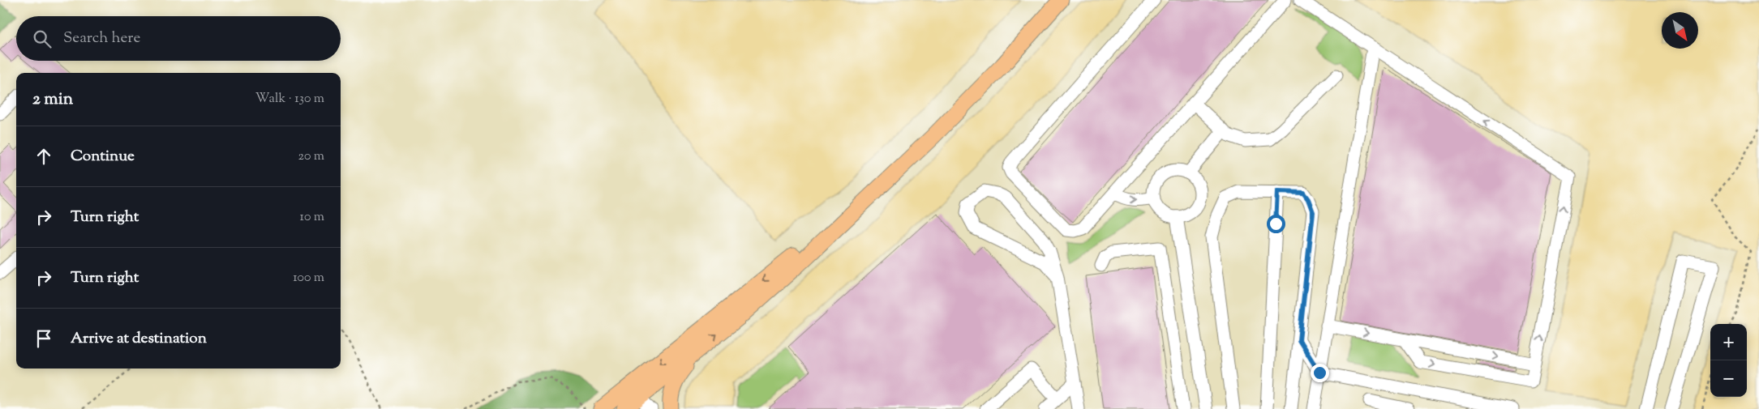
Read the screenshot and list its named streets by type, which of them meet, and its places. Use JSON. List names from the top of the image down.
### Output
{
  "north": "bottom right",
  "page": {
    "search": "Search here",
    "heading": ["2 min", "Walk · 130 m"],
    "list": [
      ["Continue", "20 m"],
      ["Turn right", "10 m"],
      ["Turn right", "100 m"],
      "Arrive at destination"
    ],
    "map_buttons": ["+", "−"]
  }
}
